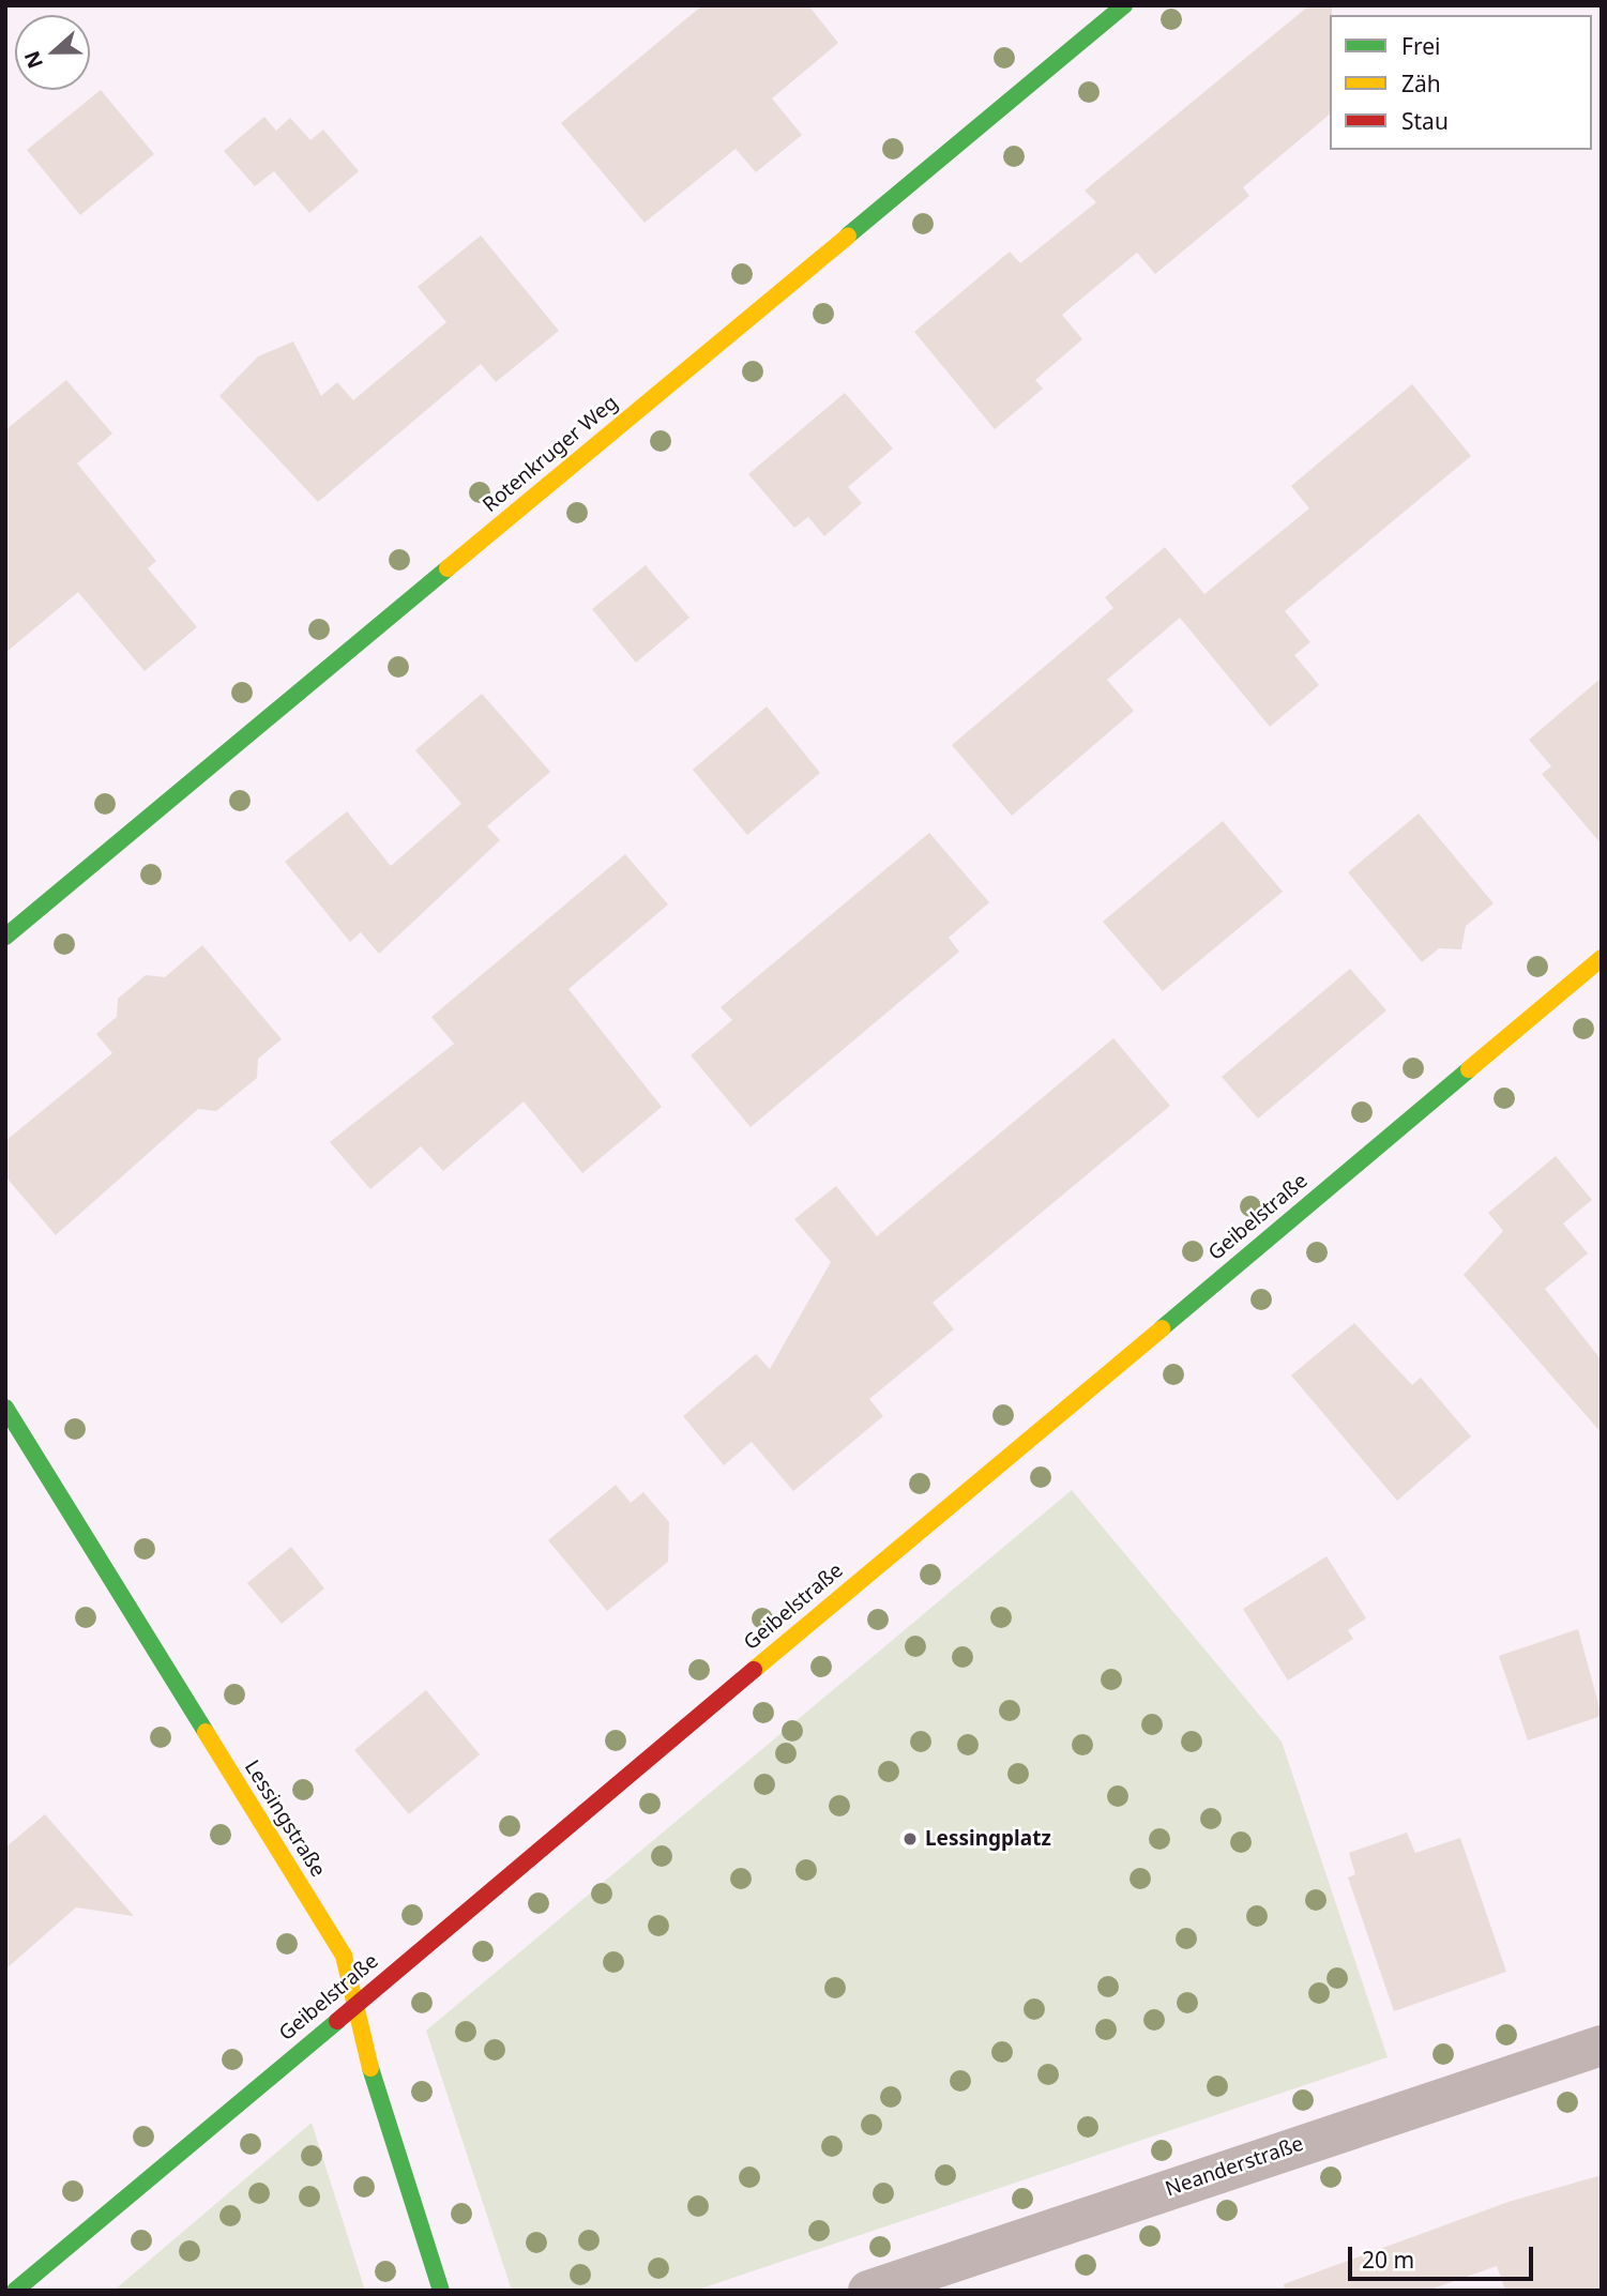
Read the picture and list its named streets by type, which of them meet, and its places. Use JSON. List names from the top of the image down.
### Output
{
  "streets": {
    "street": [
      "Rotenkruger Weg",
      "Geibelstraße",
      "Lessingstraße",
      "Neanderstraße"
    ]
  },
  "crossings": [
    ["Geibelstraße", "Lessingstraße"]
  ],
  "places": ["Lessingplatz"],
  "legend": ["Frei", "Zäh", "Stau"],
  "scale_bar": "20 m",
  "north": "left"
}
